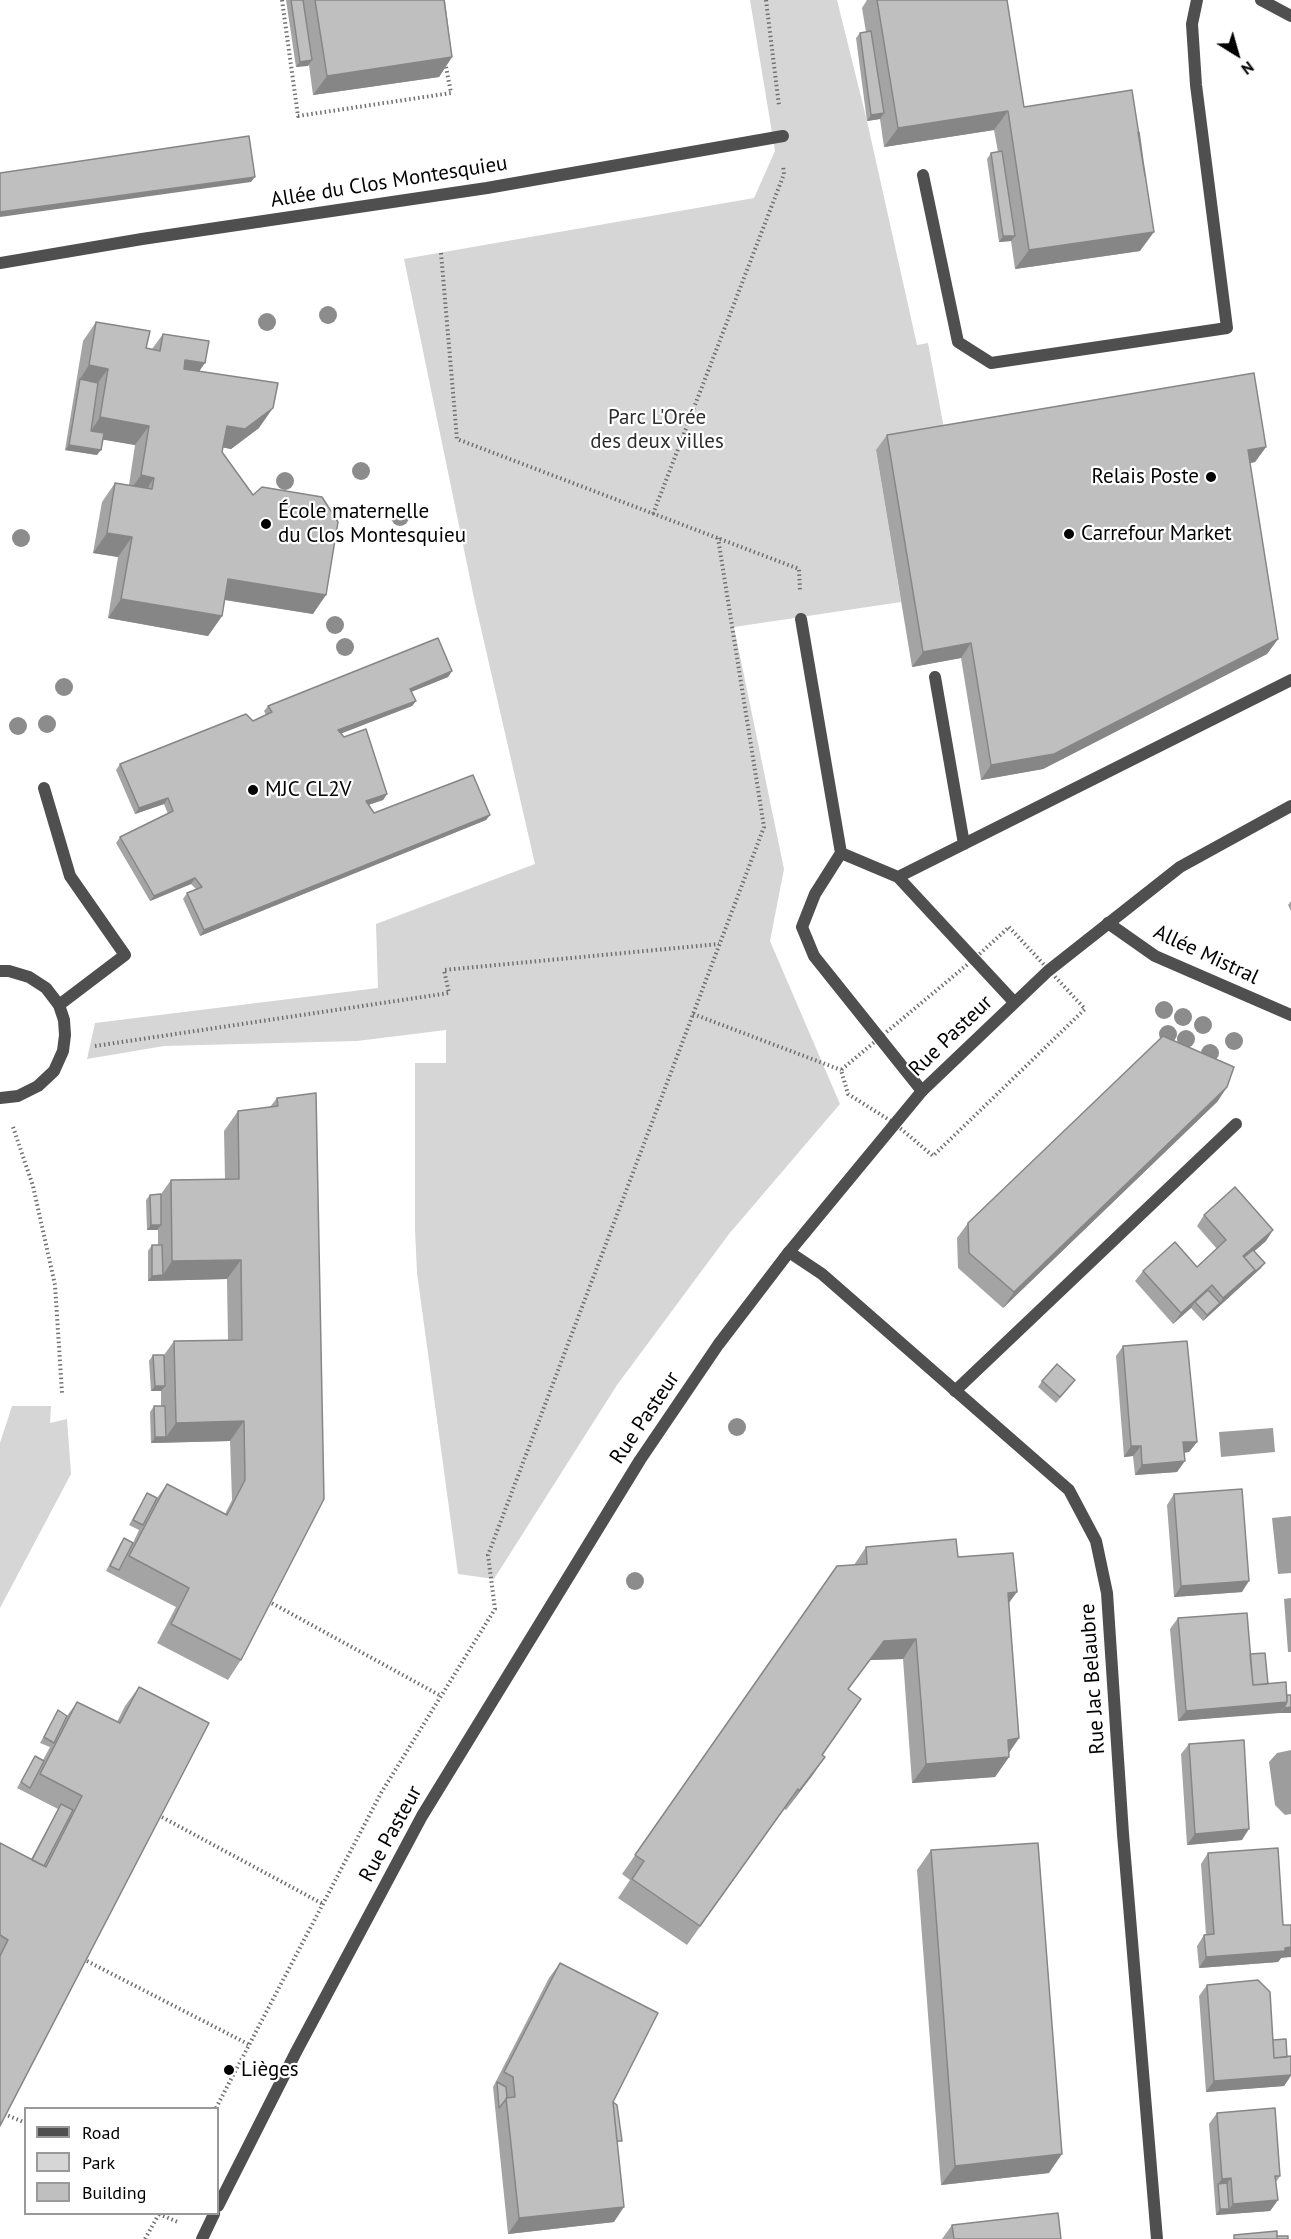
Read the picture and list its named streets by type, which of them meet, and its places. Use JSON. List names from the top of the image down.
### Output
{
  "streets": {
    "street": [
      "Allée du Clos Montesquieu",
      "Allée Mistral",
      "Rue Pasteur",
      "Rue Jac Belaubre"
    ]
  },
  "crossings": [
    ["Allée Mistral", "Rue Pasteur"],
    ["Rue Pasteur", "Rue Jac Belaubre"]
  ],
  "parks": ["Parc L'Orée des deux villes"],
  "places": [
    "Relais Poste",
    "École maternelle du Clos Montesquieu",
    "Carrefour Market",
    "MJC CL2V",
    "Lièges"
  ],
  "legend": ["Road", "Park", "Building"],
  "north": "bottom right"
}
